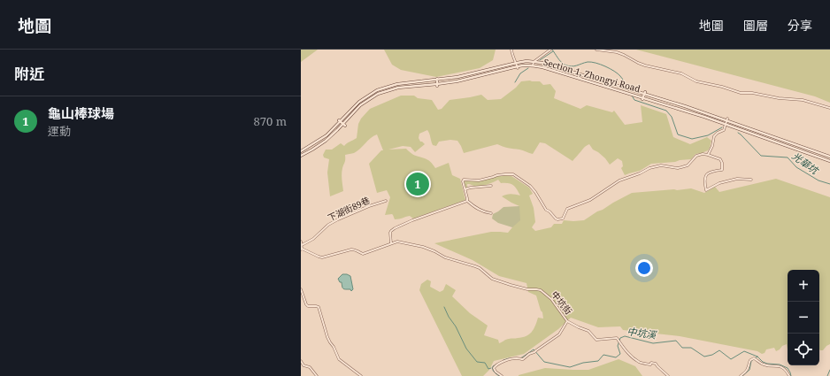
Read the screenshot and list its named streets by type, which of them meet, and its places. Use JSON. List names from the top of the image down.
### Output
{
  "streets": {
    "main road": ["Section 1, Zhongyi Road"],
    "street": ["下湖街89巷", "中坑街"]
  },
  "water": ["光華坑", "中坑溪"],
  "page": {
    "header": "地圖",
    "nav": ["地圖", "圖層", "分享"],
    "heading": "附近",
    "list": [
      {
        "mark": "1",
        "name": "龜山棒球場",
        "note": "運動",
        "value": "870 m"
      }
    ],
    "pins": "1",
    "map_buttons": ["+", "−"]
  }
}
